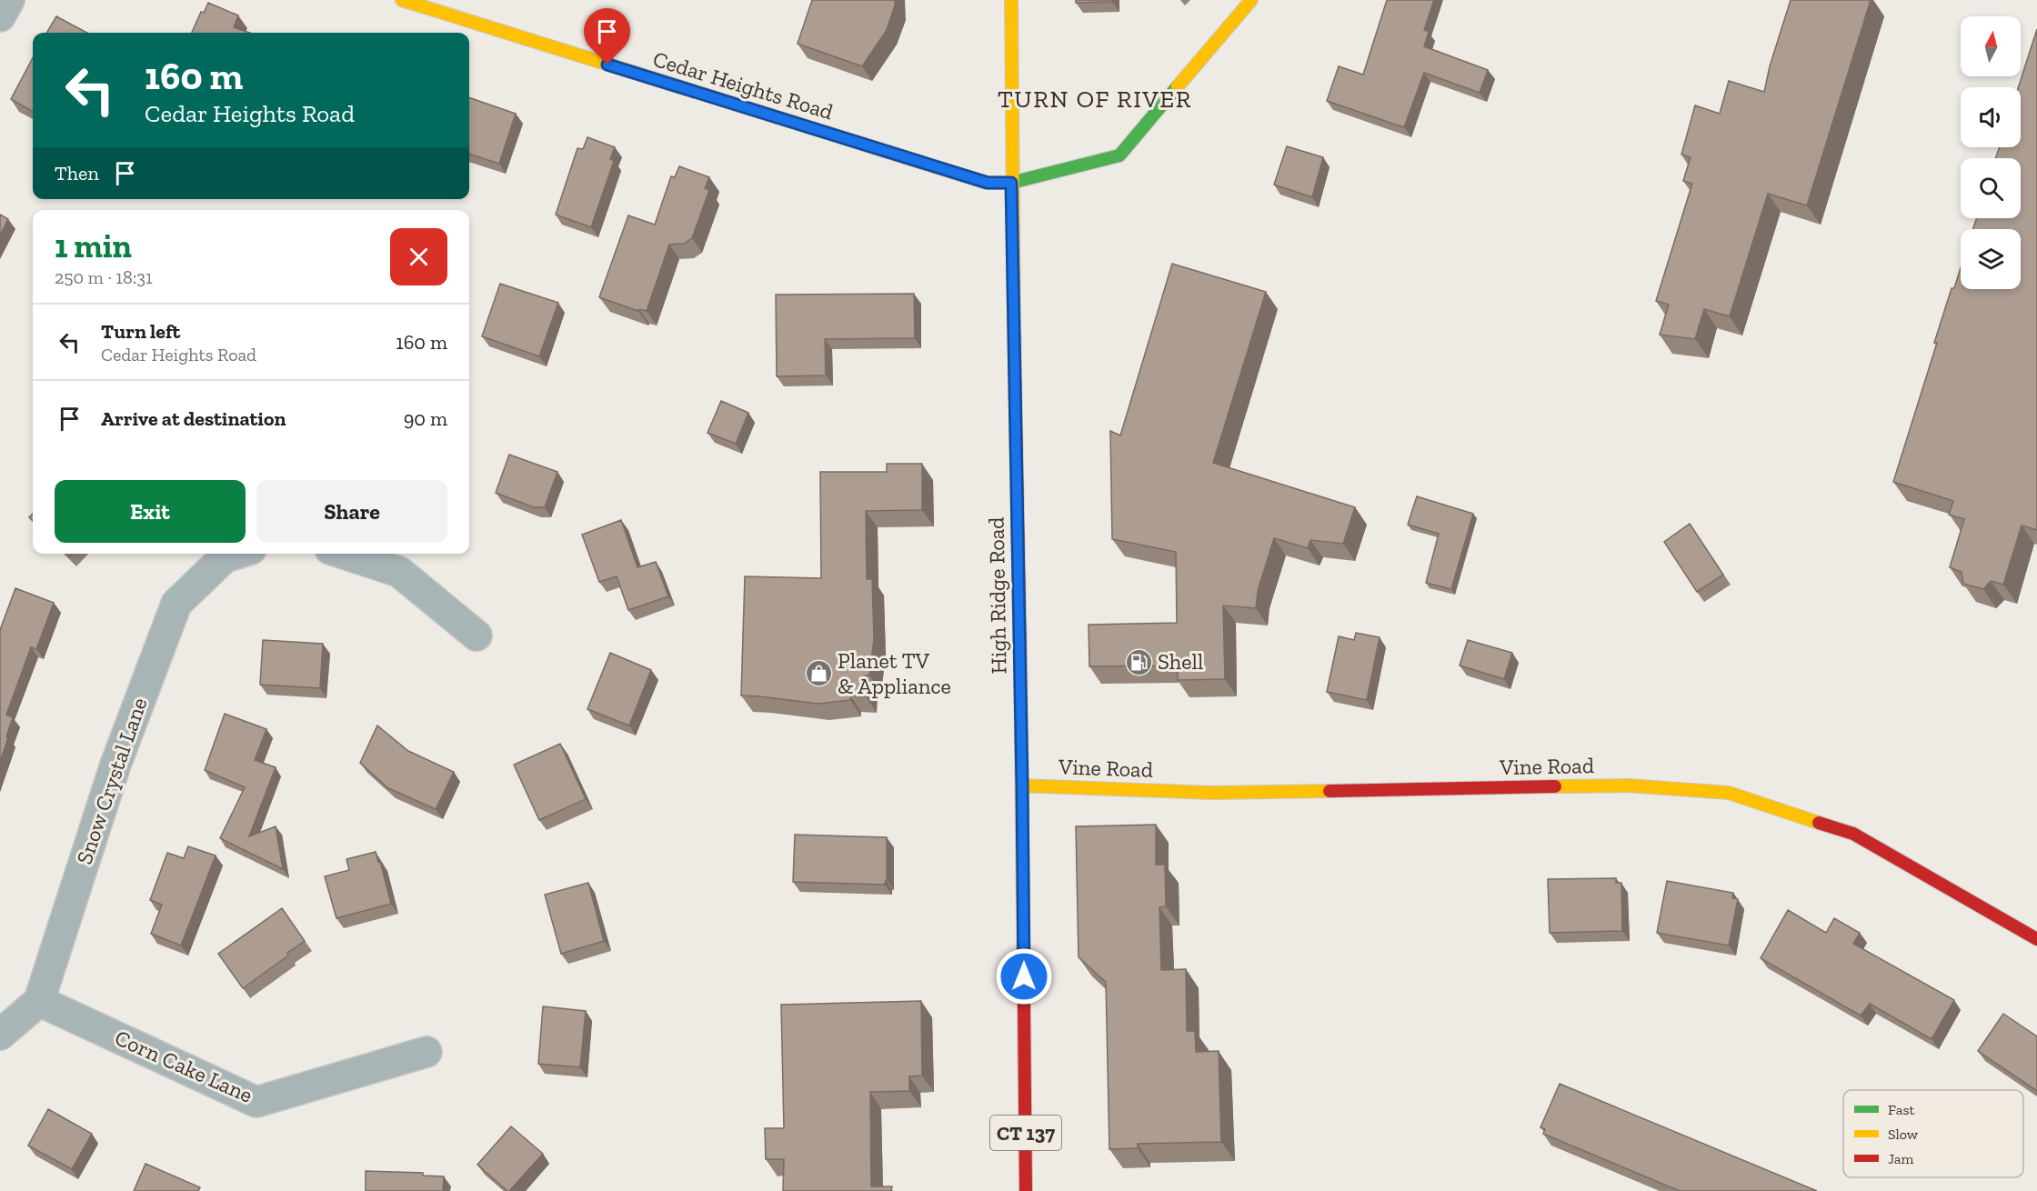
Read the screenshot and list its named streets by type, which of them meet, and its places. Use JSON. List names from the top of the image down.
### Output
{
  "streets": {
    "street": [
      "Cedar Heights Road",
      "High Ridge Road",
      "Vine Road",
      "Snow Crystal Lane",
      "Corn Cake Lane",
      "CT 137"
    ]
  },
  "crossings": [
    ["Cedar Heights Road", "High Ridge Road"],
    ["High Ridge Road", "Vine Road"],
    ["Snow Crystal Lane", "Corn Cake Lane"]
  ],
  "districts": ["TURN OF RIVER"],
  "places": {
    "fuel station": ["Shell"],
    "shop": ["Planet TV & Appliance"]
  },
  "legend": ["Fast", "Slow", "Jam"],
  "north": "top",
  "page": {
    "turn": ["160 m", "Cedar Heights Road"],
    "then": "Then",
    "heading": ["1 min", "250 m · 18:31"],
    "list": [
      {
        "name": "Turn left",
        "note": "Cedar Heights Road",
        "value": "160 m"
      },
      {
        "name": "Arrive at destination",
        "value": "90 m"
      }
    ],
    "buttons": ["Exit", "Share"]
  }
}
